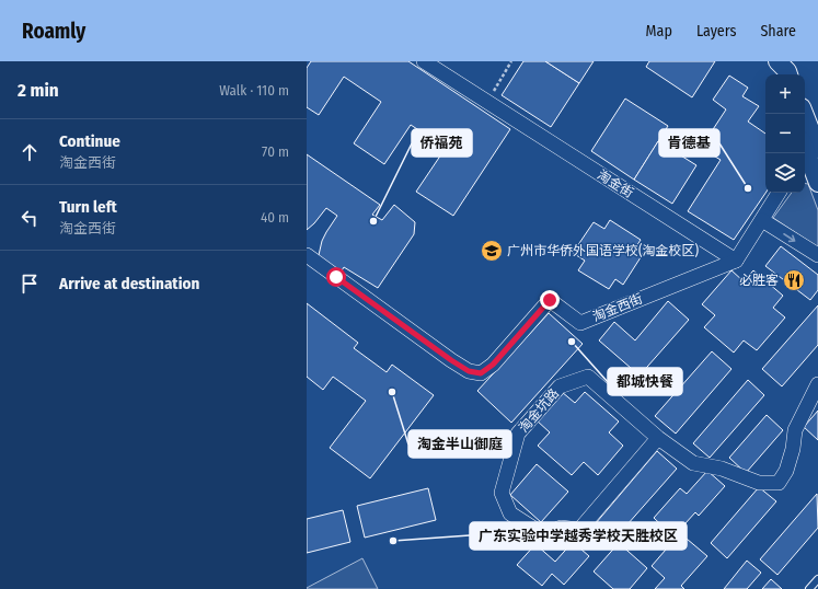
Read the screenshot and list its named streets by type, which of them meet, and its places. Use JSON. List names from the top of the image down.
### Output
{
  "streets": {
    "street": ["淘金街", "淘金西街", "淘金坑路"]
  },
  "crossings": [
    ["淘金街", "淘金西街"]
  ],
  "places": {
    "other": [
      "肯德基",
      "侨福苑",
      "都城快餐",
      "淘金半山御庭",
      "广东实验中学越秀学校天胜校区"
    ],
    "school or university": ["广州市华侨外国语学校(淘金校区)"],
    "restaurant": ["必胜客"]
  },
  "page": {
    "header": "Roamly",
    "nav": ["Map", "Layers", "Share"],
    "heading": ["2 min", "Walk · 110 m"],
    "map_buttons": ["+", "−"],
    "list": [
      ["Continue", "淘金西街", "70 m"],
      ["Turn left", "淘金西街", "40 m"],
      "Arrive at destination"
    ]
  }
}
